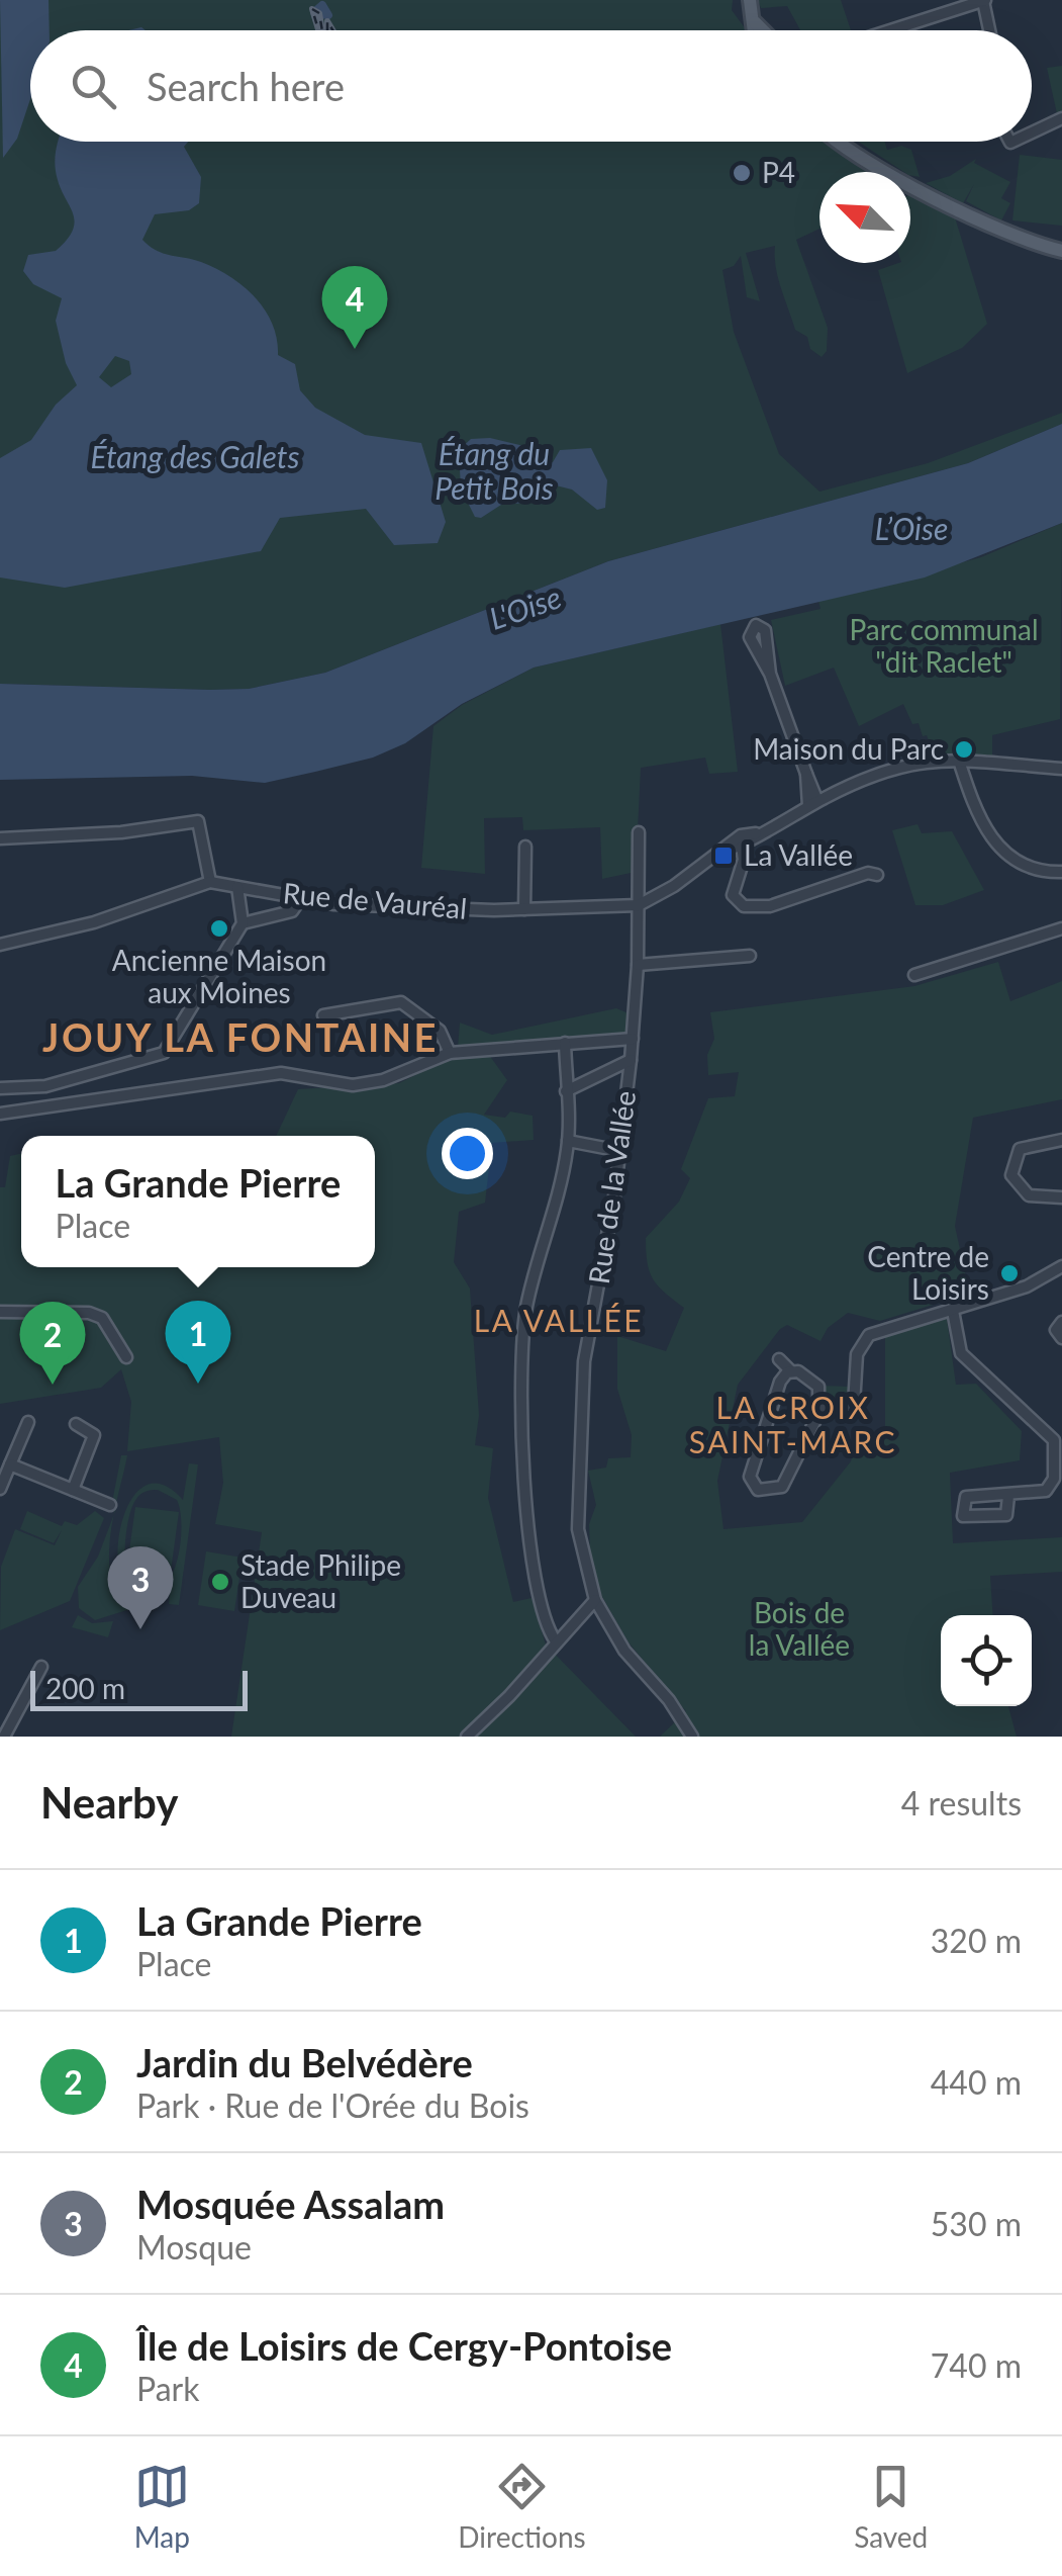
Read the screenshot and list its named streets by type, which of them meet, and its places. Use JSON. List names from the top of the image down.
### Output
{
  "streets": {
    "street": ["Rue de Vauréal", "Rue de la Vallée"]
  },
  "crossings": [
    ["Rue de Vauréal", "Rue de la Vallée"]
  ],
  "districts": ["JOUY LA FONTAINE", "LA VALLÉE", "LA CROIX SAINT-MARC"],
  "water": [
    "Étang du Petit Bois",
    "Étang des Galets",
    "L’Oise",
    "L'Oise"
  ],
  "parks": ["Parc communal \"dit Raclet\"", "Bois de la Vallée"],
  "places": {
    "other": [
      "P4",
      "Maison du Parc",
      "Ancienne Maison aux Moines",
      "Centre de Loisirs",
      "Stade Philipe Duveau"
    ],
    "transit": ["La Vallée"]
  },
  "scale_bar": "200 m",
  "north": "top left",
  "page": {
    "search": "Search here",
    "pins": [
      "4",
      "1",
      "2",
      "3"
    ],
    "popup": ["La Grande Pierre", "Place"],
    "scale": "200 m",
    "heading": ["Nearby", "4 results"],
    "list": [
      {
        "mark": "1",
        "name": "La Grande Pierre",
        "note": "Place",
        "value": "320 m"
      },
      {
        "mark": "2",
        "name": "Jardin du Belvédère",
        "note": "Park · Rue de l'Orée du Bois",
        "value": "440 m"
      },
      {
        "mark": "3",
        "name": "Mosquée Assalam",
        "note": "Mosque",
        "value": "530 m"
      },
      {
        "mark": "4",
        "name": "Île de Loisirs de Cergy-Pontoise",
        "note": "Park",
        "value": "740 m"
      }
    ],
    "nav": ["Map", "Directions", "Saved"]
  }
}
